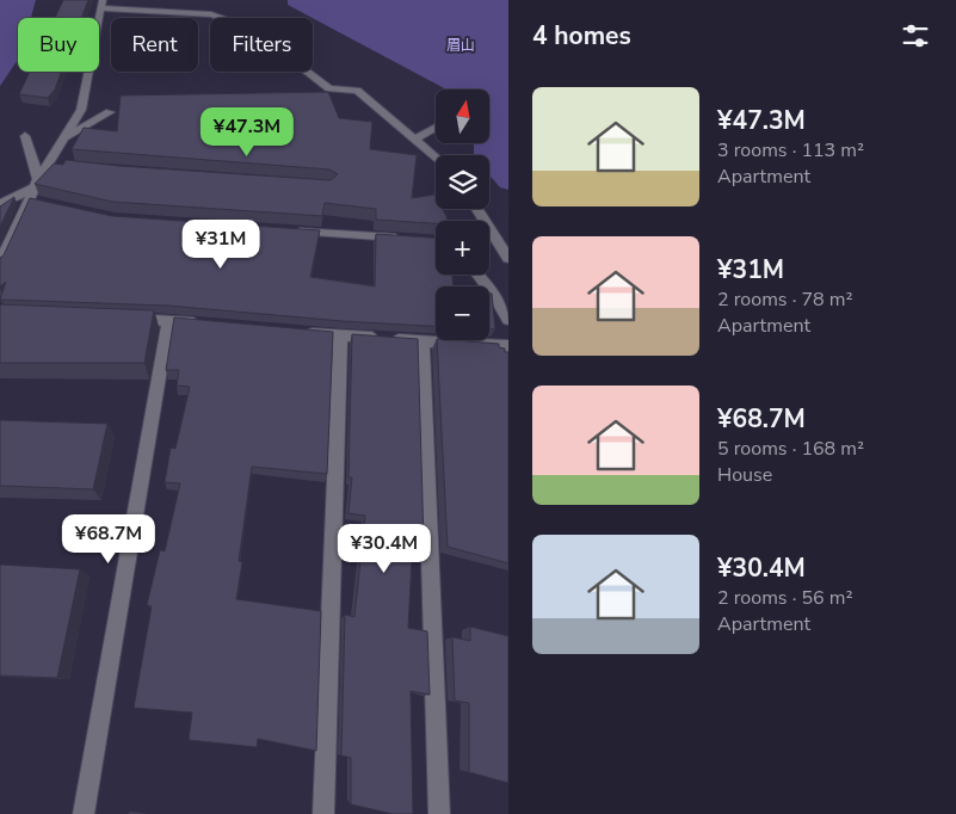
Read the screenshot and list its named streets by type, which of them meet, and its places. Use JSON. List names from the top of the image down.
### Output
{
  "parks": ["眉山"],
  "north": "top",
  "page": {
    "heading": "4 homes",
    "chip": ["Buy", "Rent", "Filters"],
    "list": [
      {
        "name": "¥47.3M",
        "note": "3 rooms · 113 m² · Apartment"
      },
      {
        "name": "¥31M",
        "note": "2 rooms · 78 m² · Apartment"
      },
      {
        "name": "¥68.7M",
        "note": "5 rooms · 168 m² · House"
      },
      {
        "name": "¥30.4M",
        "note": "2 rooms · 56 m² · Apartment"
      }
    ],
    "map_buttons": ["+", "−"],
    "price": [
      "¥47.3M",
      "¥31M",
      "¥68.7M",
      "¥30.4M"
    ]
  }
}
